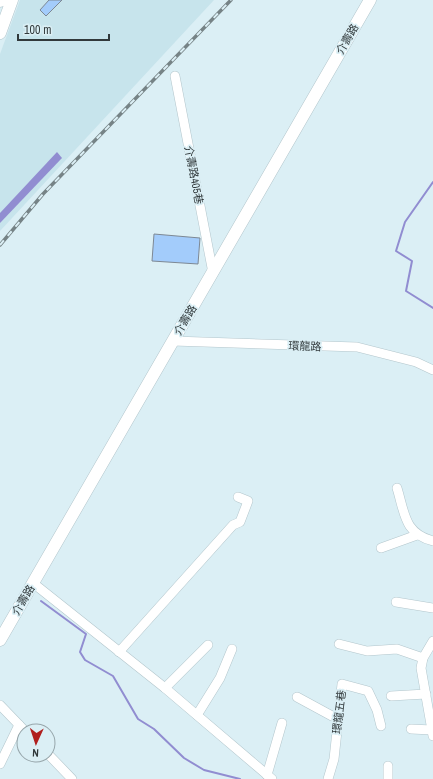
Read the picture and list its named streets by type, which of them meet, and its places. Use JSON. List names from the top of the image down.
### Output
{
  "streets": {
    "main road": ["介壽路"],
    "street": ["介壽路405巷", "環龍路", "環龍五巷"]
  },
  "crossings": [
    ["介壽路", "介壽路405巷"],
    ["介壽路", "環龍路"]
  ],
  "scale_bar": "100 m",
  "north": "bottom"
}
